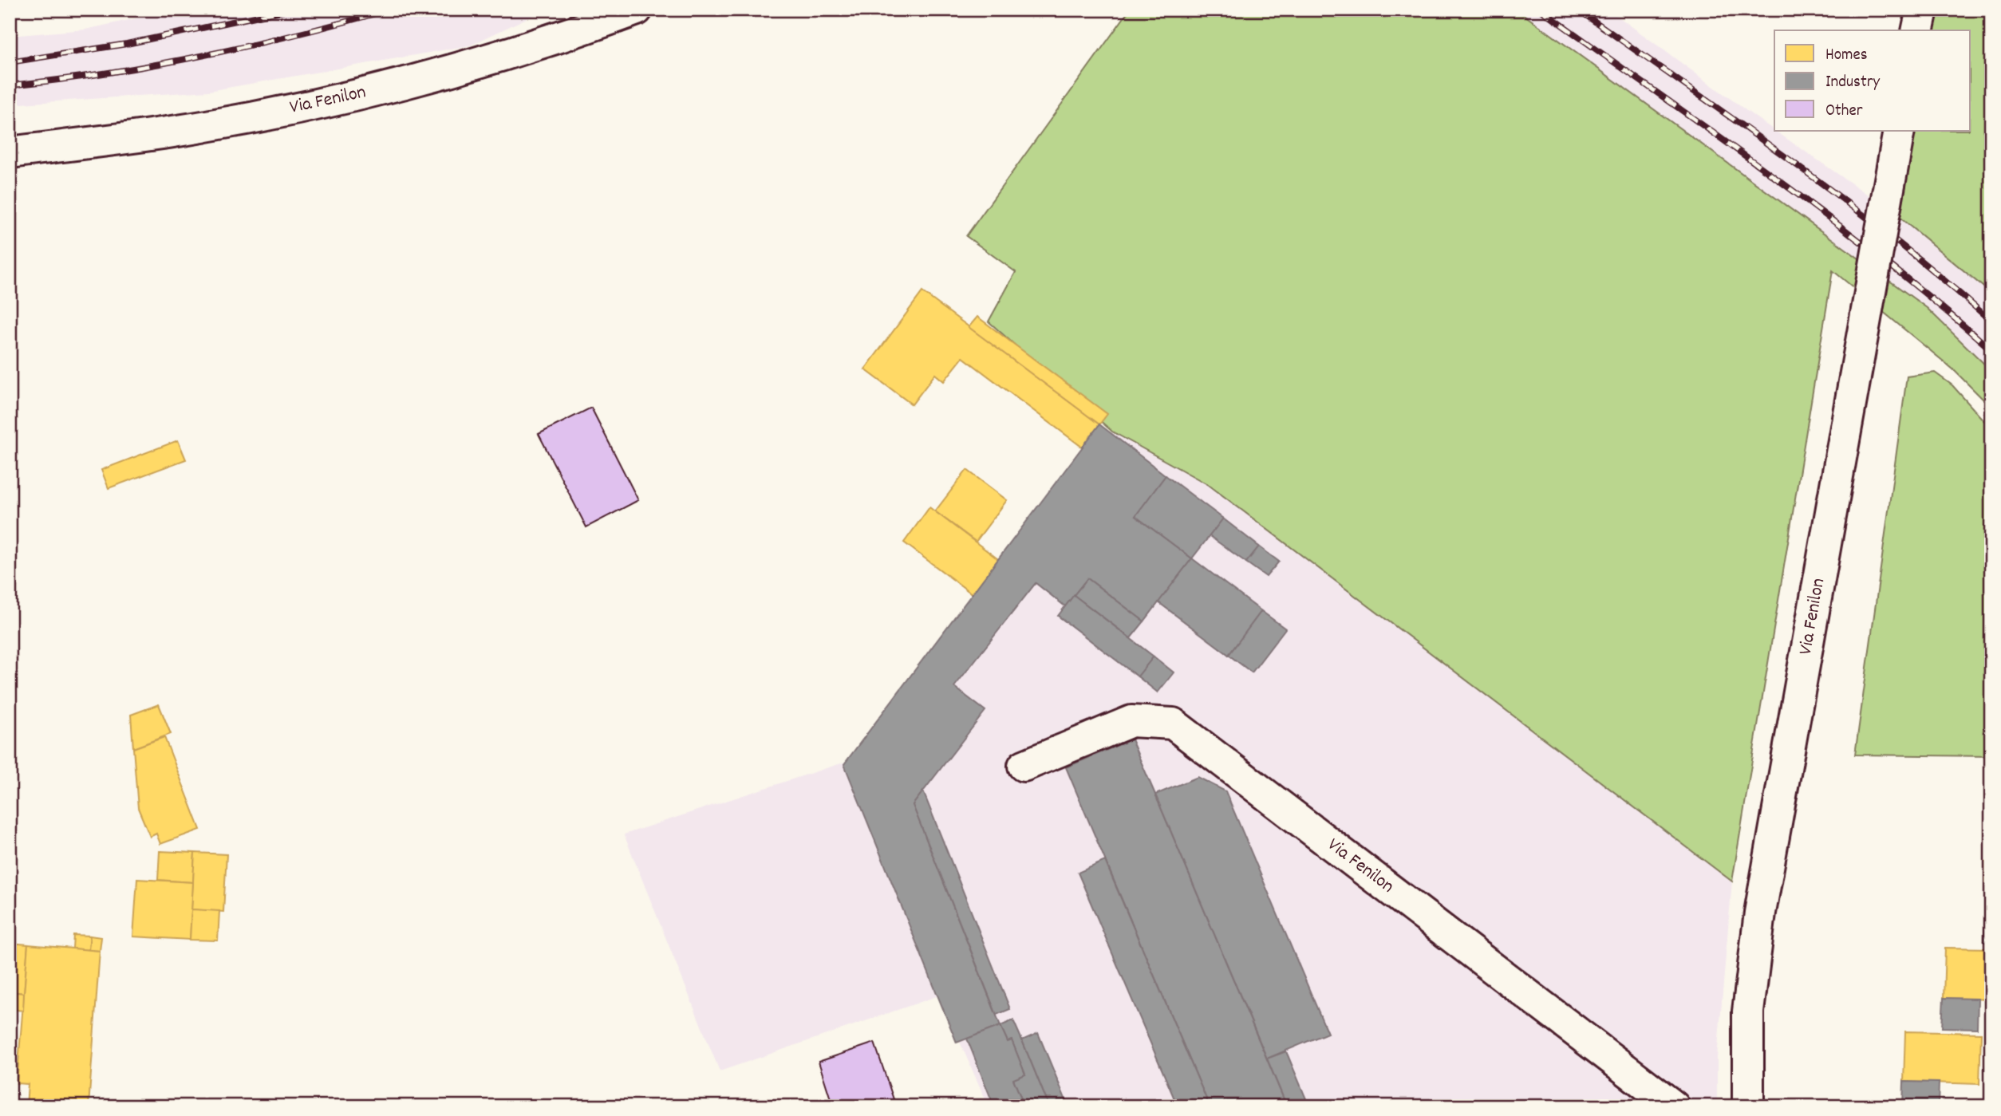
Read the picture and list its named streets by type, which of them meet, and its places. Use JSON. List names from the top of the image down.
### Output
{
  "streets": {
    "street": ["Via Fenilon"]
  },
  "legend": ["Homes", "Industry", "Other"]
}
